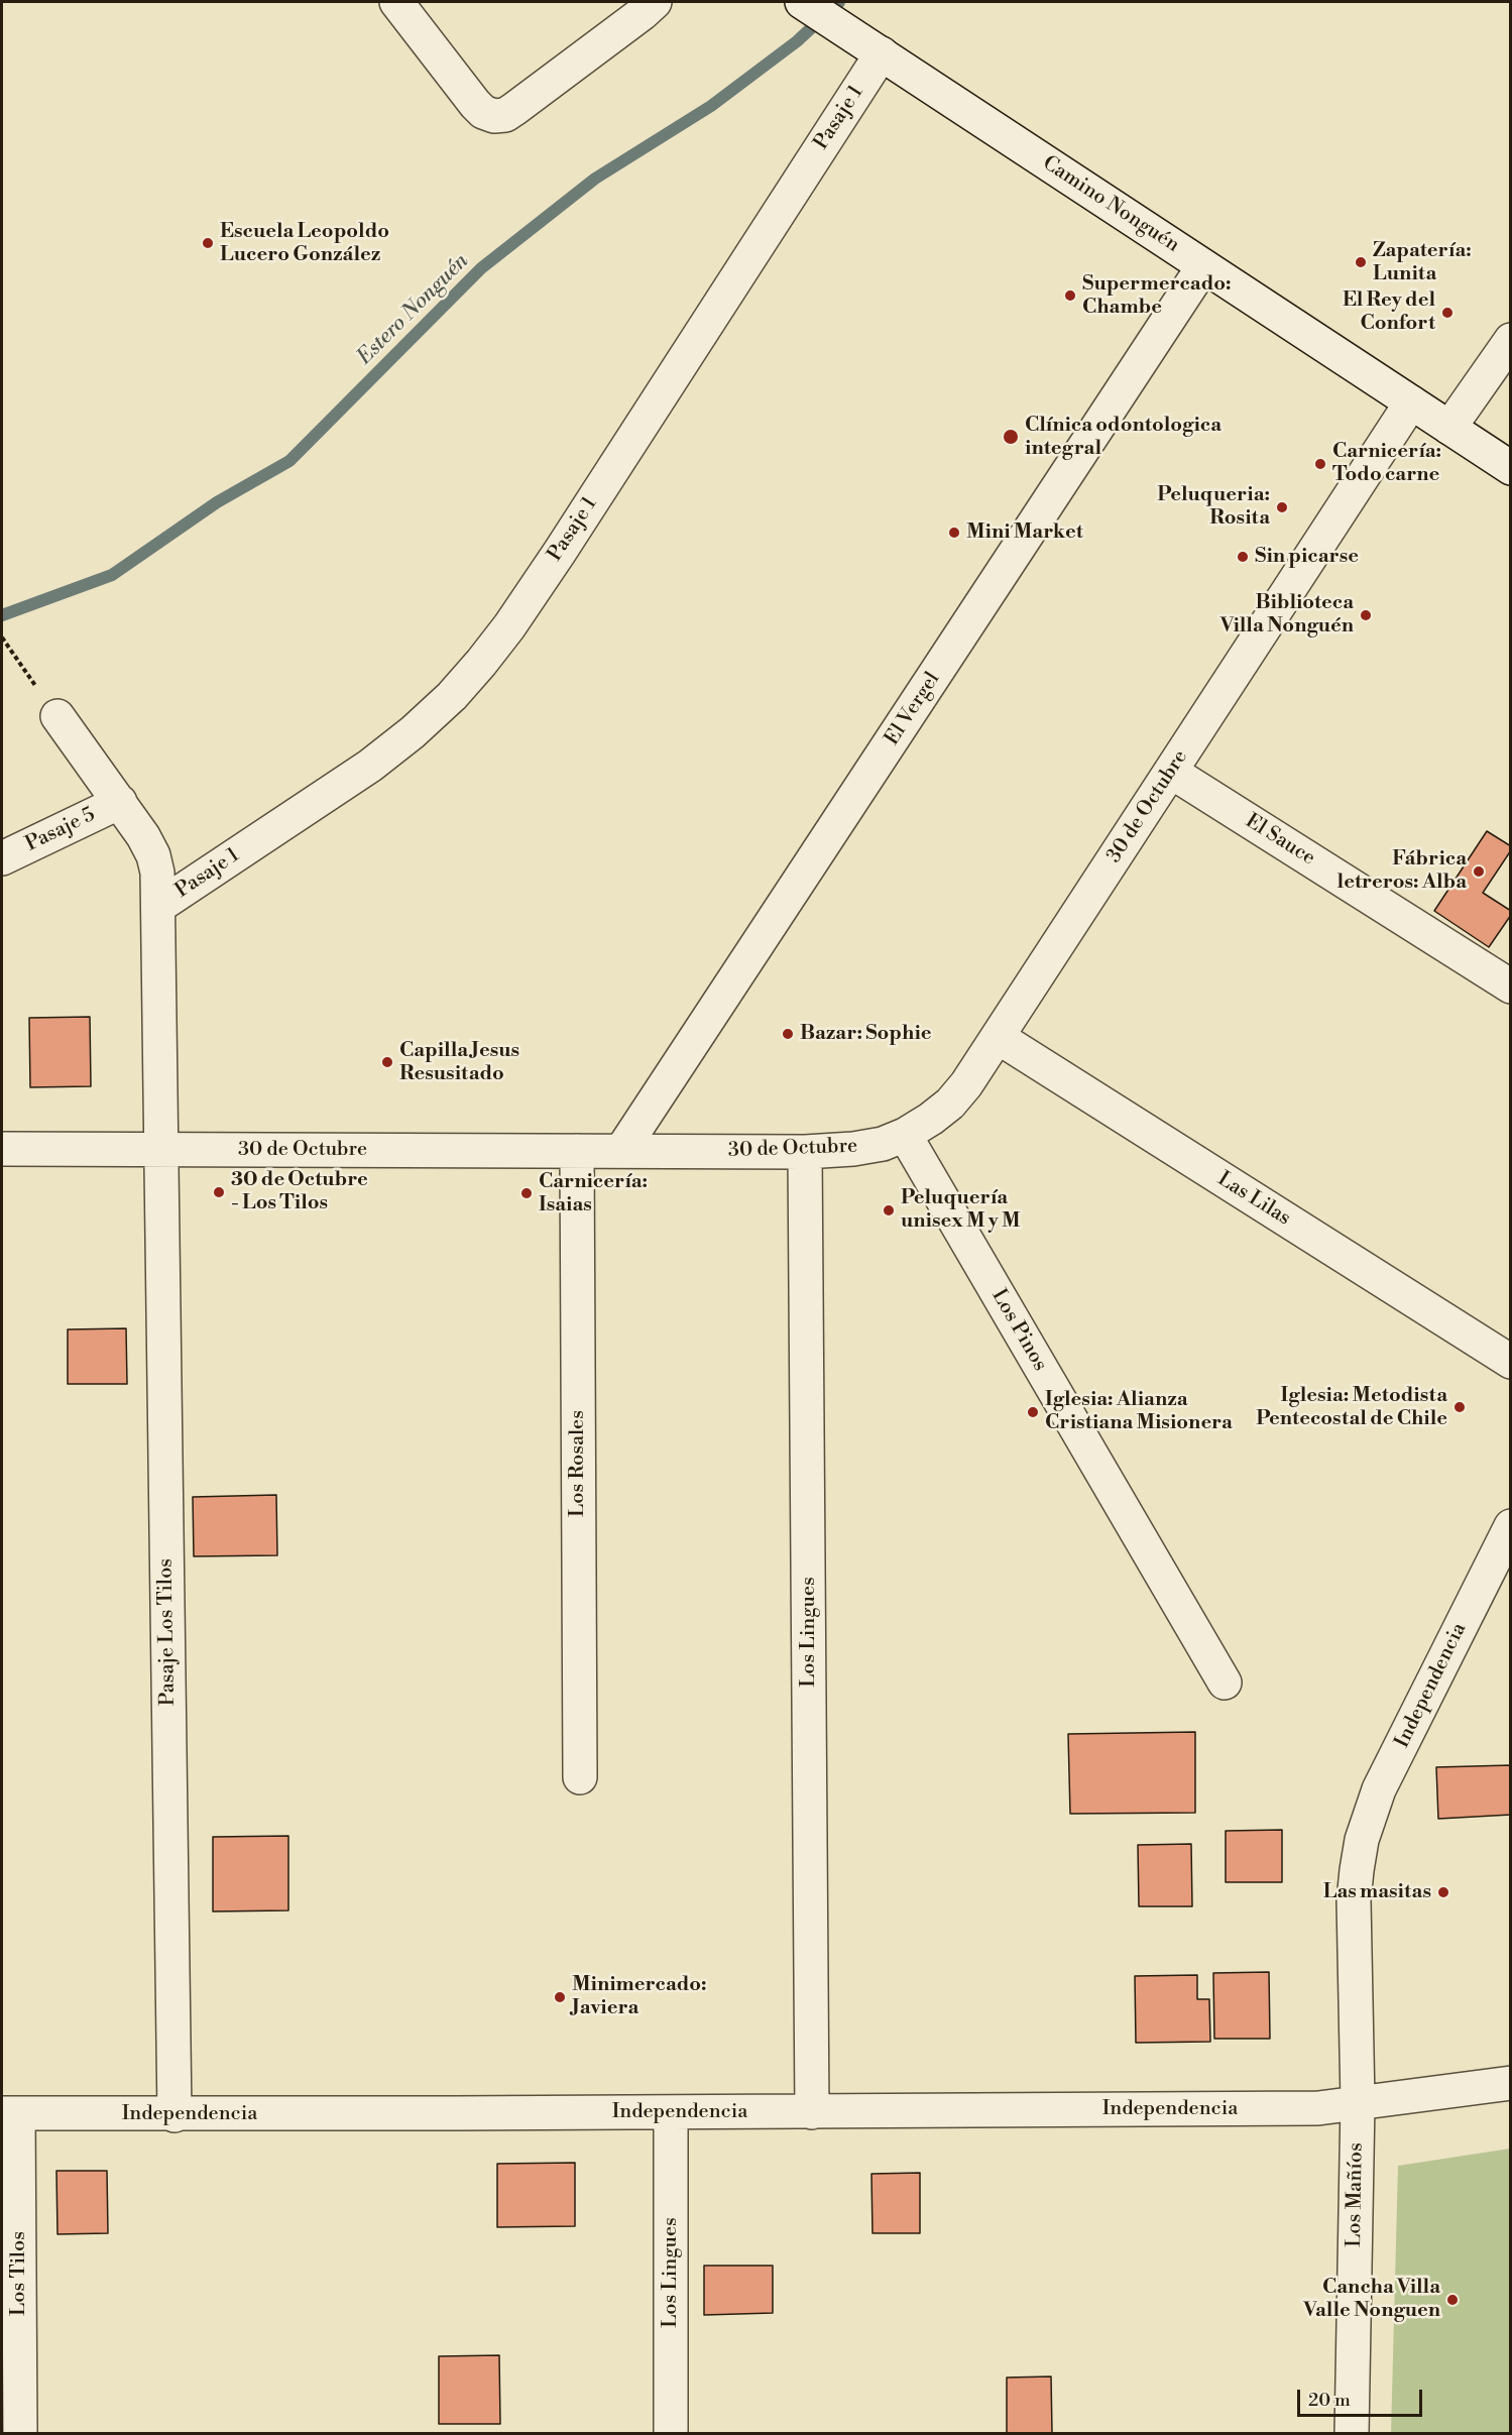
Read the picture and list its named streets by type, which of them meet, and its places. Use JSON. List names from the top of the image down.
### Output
{
  "streets": {
    "street": [
      "Pasaje 1",
      "Camino Nonguén",
      "El Vergel",
      "30 de Octubre",
      "Pasaje 5",
      "El Sauce",
      "Las Lilas",
      "Los Pinos",
      "Los Rosales",
      "Pasaje Los Tilos",
      "Los Lingues",
      "Independencia",
      "Los Mañíos",
      "Los Tilos"
    ]
  },
  "crossings": [
    ["Pasaje 1", "Camino Nonguén"],
    ["Pasaje 1", "30 de Octubre"],
    ["Pasaje 1", "Pasaje 5"],
    ["Pasaje 1", "Pasaje Los Tilos"],
    ["Camino Nonguén", "El Vergel"],
    ["Camino Nonguén", "30 de Octubre"],
    ["El Vergel", "30 de Octubre"],
    ["30 de Octubre", "El Sauce"],
    ["30 de Octubre", "Las Lilas"],
    ["30 de Octubre", "Los Pinos"],
    ["30 de Octubre", "Los Rosales"],
    ["30 de Octubre", "Pasaje Los Tilos"],
    ["30 de Octubre", "Los Lingues"],
    ["Pasaje Los Tilos", "Independencia"],
    ["Los Lingues", "Independencia"],
    ["Independencia", "Los Mañíos"],
    ["Independencia", "Los Tilos"]
  ],
  "water": ["Estero Nonguén"],
  "places": [
    "Escuela Leopoldo Lucero González",
    "Zapatería: Lunita",
    "Supermercado: Chambe",
    "El Rey del Confort",
    "Clínica odontologica integral",
    "Carnicería: Todo carne",
    "Peluqueria: Rosita",
    "Mini Market",
    "Sin picarse",
    "Biblioteca Villa Nonguén",
    "Fábrica letreros: Alba",
    "Bazar: Sophie",
    "Capilla Jesus Resusitado",
    "30 de Octubre - Los Tilos",
    "Carnicería: Isaias",
    "Peluquería unisex M y M",
    "Iglesia: Metodista Pentecostal de Chile",
    "Iglesia: Alianza Cristiana Misionera",
    "Las masitas",
    "Minimercado: Javiera",
    "Cancha Villa Valle Nonguen"
  ],
  "scale_bar": "20 m"
}
